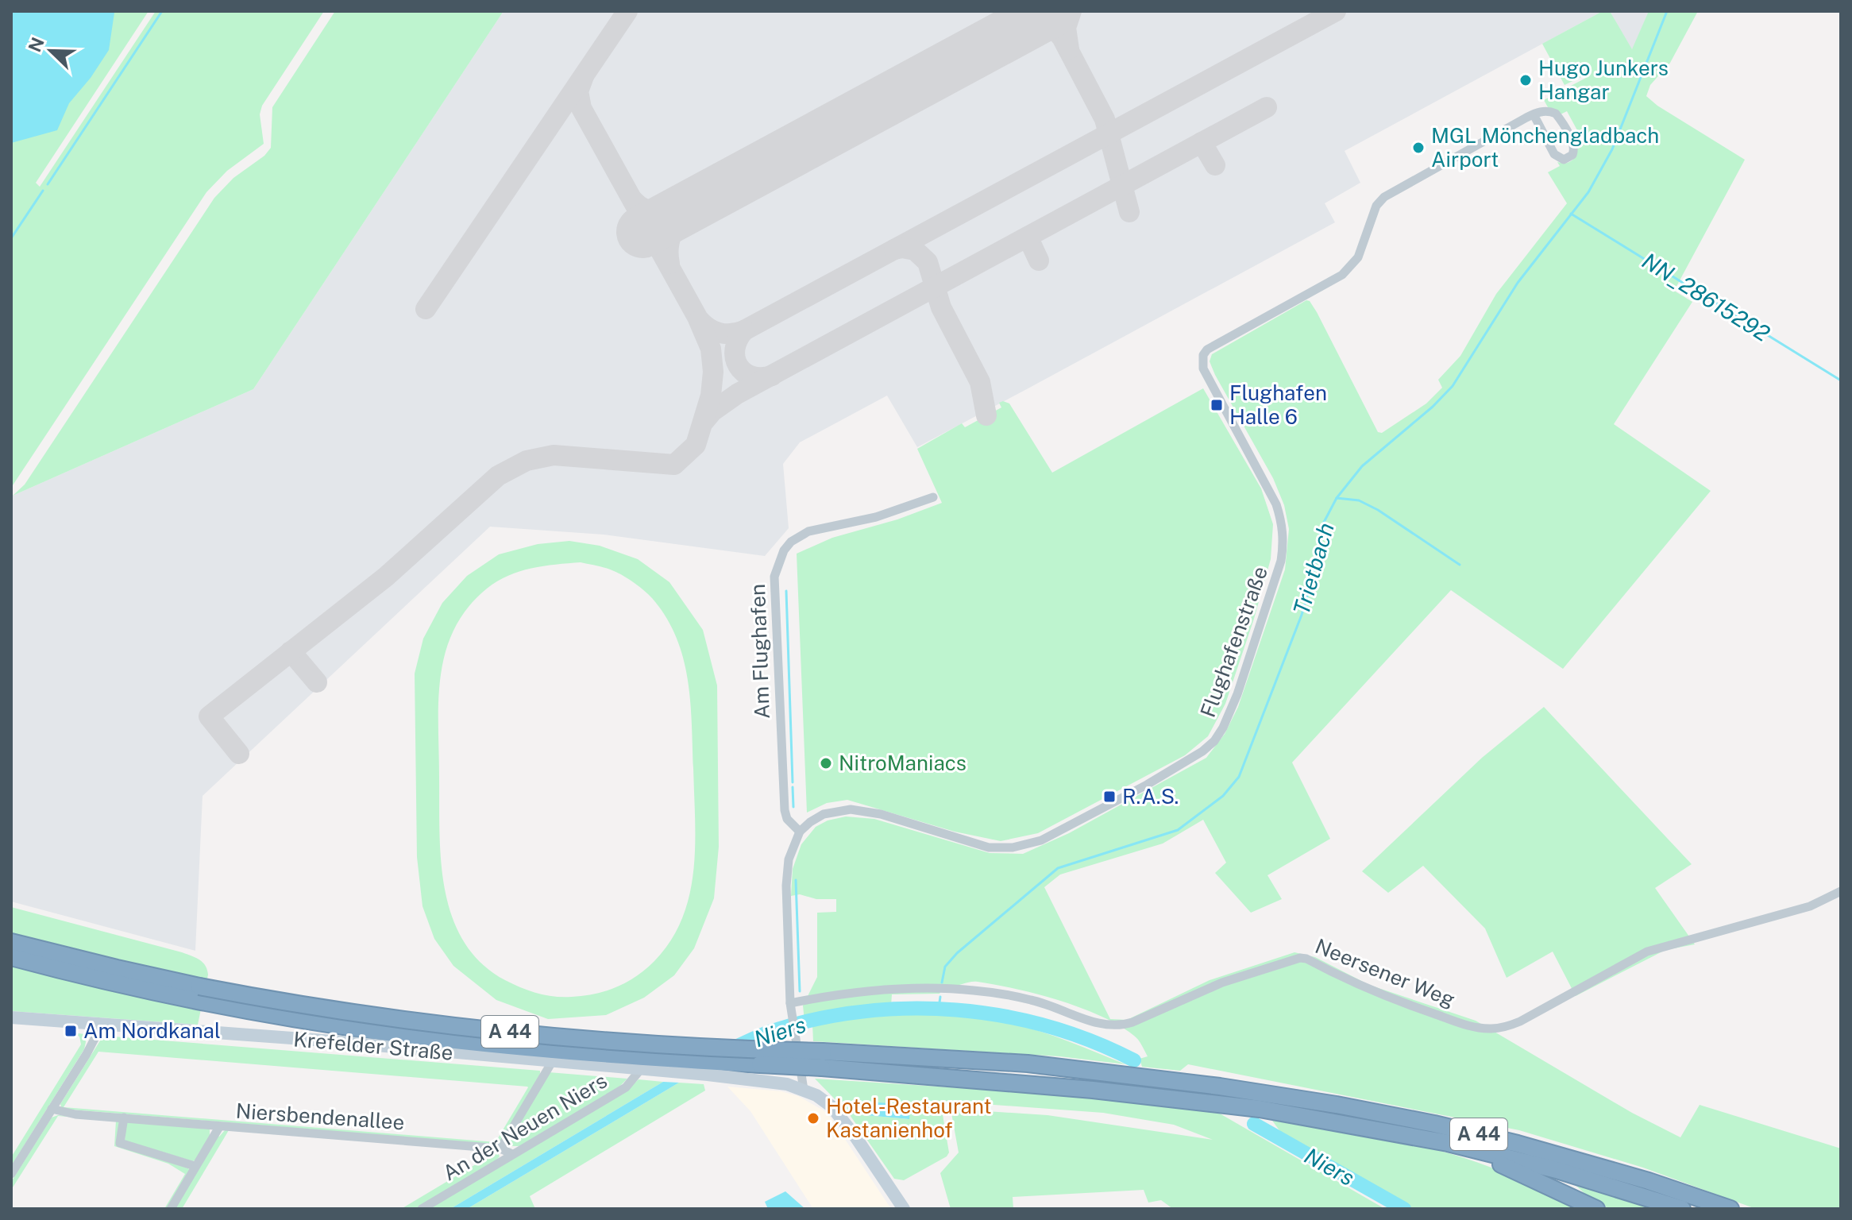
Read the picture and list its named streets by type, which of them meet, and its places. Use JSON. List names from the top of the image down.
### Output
{
  "streets": {
    "highway": ["A 44"],
    "street": [
      "Flughafenstraße",
      "Am Flughafen",
      "Neersener Weg",
      "Krefelder Straße",
      "Niersbendenallee",
      "An der Neuen Niers"
    ]
  },
  "crossings": [
    ["Flughafenstraße", "Am Flughafen"],
    ["Krefelder Straße", "An der Neuen Niers"],
    ["Niersbendenallee", "An der Neuen Niers"]
  ],
  "water": ["NN_28615292", "Trietbach", "Niers"],
  "places": {
    "other": [
      "Hugo Junkers Hangar",
      "MGL Mönchengladbach Airport",
      "NitroManiacs",
      "Hotel-Restaurant Kastanienhof"
    ],
    "transit": ["Flughafen Halle 6", "R.A.S.", "Am Nordkanal"]
  },
  "north": "top left"
}
